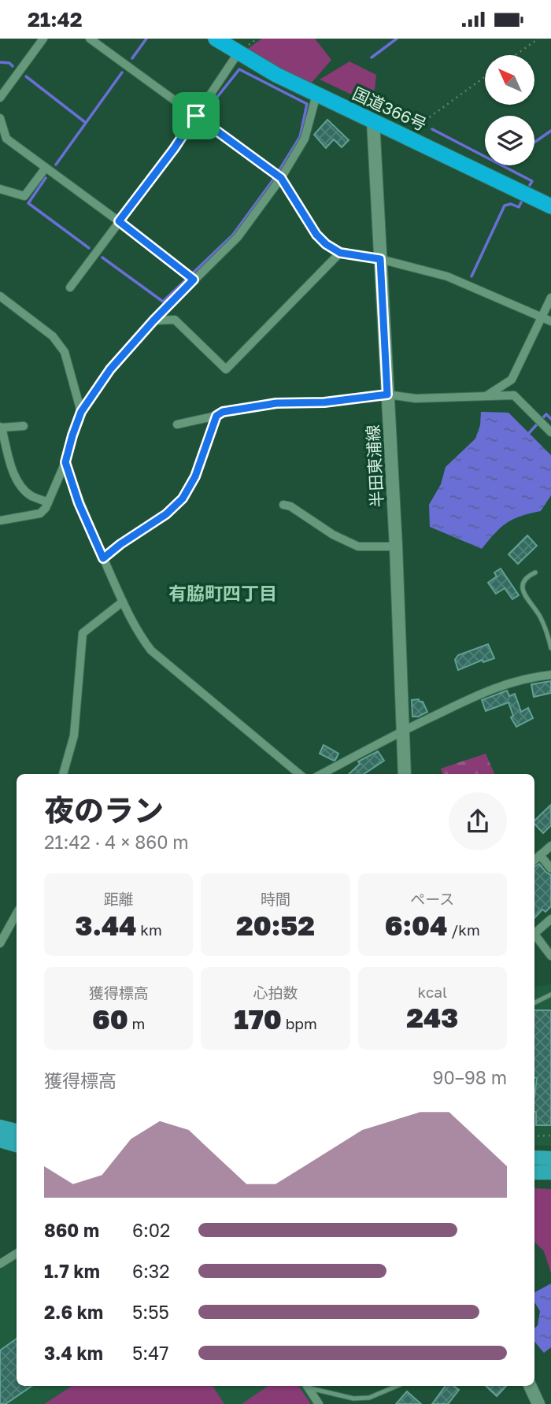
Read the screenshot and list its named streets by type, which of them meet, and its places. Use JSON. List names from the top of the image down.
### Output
{
  "streets": {
    "highway": ["国道366号"],
    "main road": ["半田東浦線"]
  },
  "crossings": [
    ["国道366号", "半田東浦線"]
  ],
  "districts": ["有脇町四丁目"],
  "north": "top left",
  "page": {
    "status": "21:42",
    "heading": ["夜のラン", "21:42 · 4 × 860 m"],
    "stats": [
      ["距離", "3.44 km"],
      ["時間", "20:52"],
      ["ペース", "6:04 /km"],
      ["獲得標高", "60 m"],
      ["心拍数", "170 bpm"],
      ["kcal", "243"]
    ],
    "chart": ["獲得標高", "90–98 m"],
    "list": [
      {
        "name": "860 m",
        "note": "6:02"
      },
      {
        "name": "1.7 km",
        "note": "6:32"
      },
      {
        "name": "2.6 km",
        "note": "5:55"
      },
      {
        "name": "3.4 km",
        "note": "5:47"
      }
    ]
  }
}
